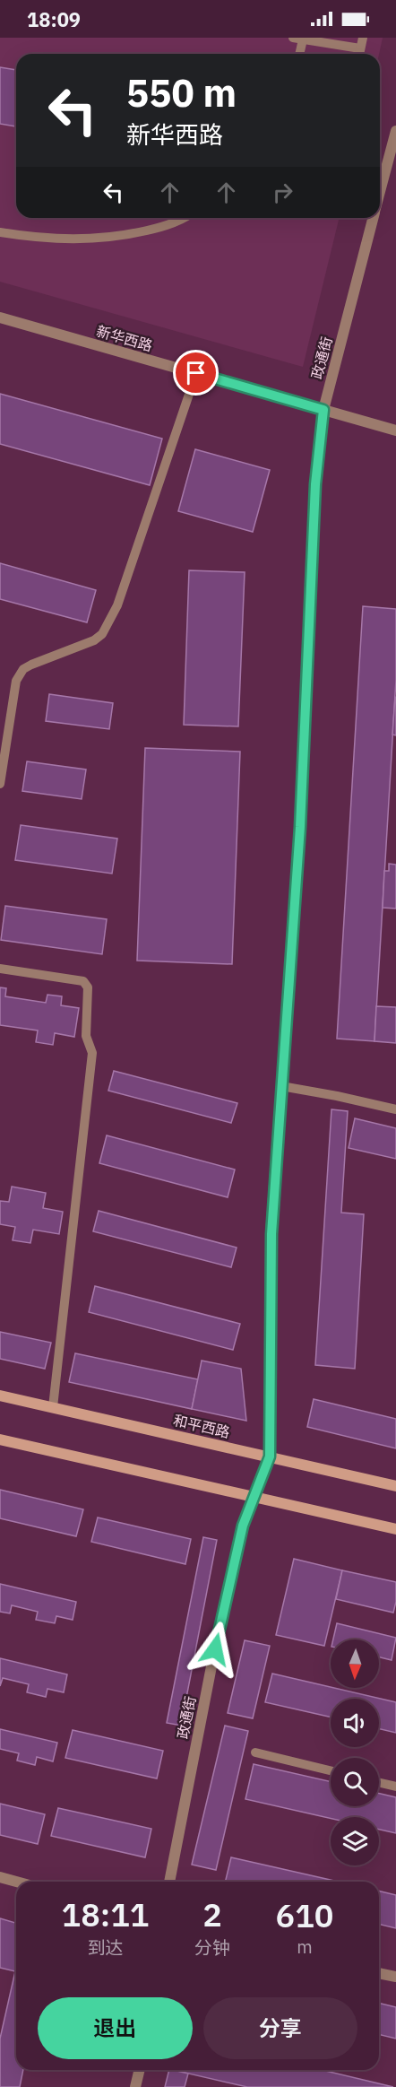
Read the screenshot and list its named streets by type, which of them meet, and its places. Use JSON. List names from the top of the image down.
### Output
{
  "streets": {
    "main road": ["和平西路"],
    "street": ["新华西路", "政通街"]
  },
  "crossings": [
    ["新华西路", "政通街"],
    ["政通街", "和平西路"]
  ],
  "north": "bottom",
  "page": {
    "status": "18:09",
    "turn": ["550 m", "新华西路"],
    "eta": [
      "18:11",
      "到达",
      "2",
      "分钟",
      "610",
      "m"
    ],
    "buttons": ["退出", "分享"]
  }
}
